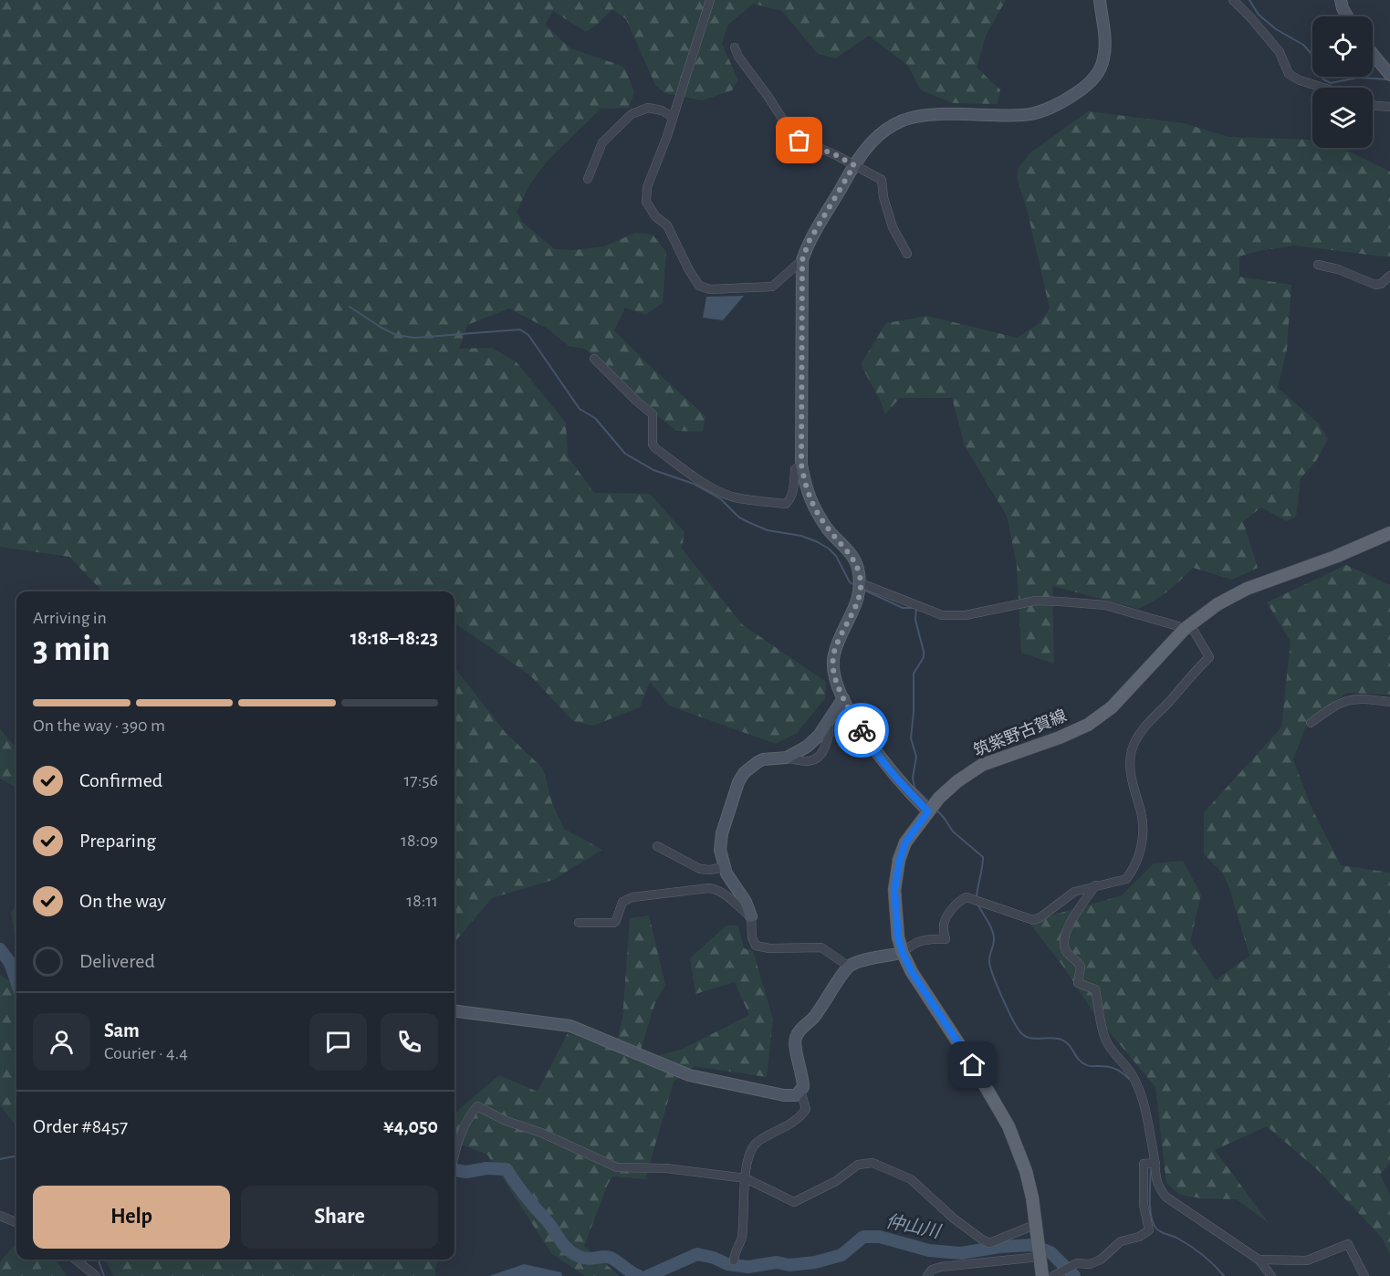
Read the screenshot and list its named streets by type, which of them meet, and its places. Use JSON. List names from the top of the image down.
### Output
{
  "streets": {
    "main road": ["筑紫野古賀線"]
  },
  "water": ["仲山川"],
  "page": {
    "heading": ["3 min", "Arriving in", "18:18–18:23"],
    "panel": [
      "Sam",
      "Courier · 4.4",
      "Order #8457",
      "¥4,050"
    ],
    "bar": "On the way · 390 m",
    "list": [
      ["Confirmed", "17:56"],
      ["Preparing", "18:09"],
      ["On the way", "18:11"],
      "Delivered"
    ],
    "buttons": ["Help", "Share"]
  }
}
